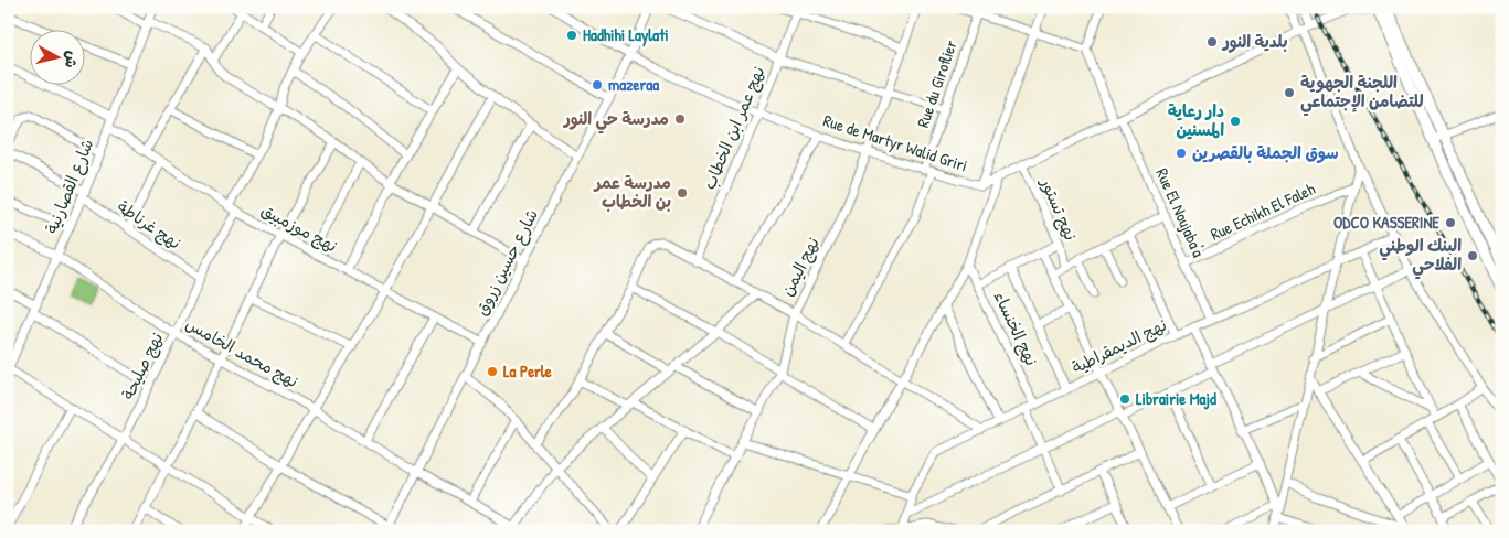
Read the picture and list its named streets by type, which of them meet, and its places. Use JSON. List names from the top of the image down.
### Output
{
  "streets": {
    "street": [
      "Rue du Giroflier",
      "نهج عمر ابن الخطاب",
      "Rue de Martyr Walid Griri",
      "شارع القصارنية",
      "نهج تستور",
      "Rue Echikh El Faleh",
      "Rue El Noujaba'a",
      "نهج غرناطة",
      "نهج موزمبيق",
      "شارع حسين زروق",
      "نهج اليمن",
      "نهج الخنساء",
      "نهج الديمقراطية",
      "نهج محمد الخامس",
      "نهج صليحة"
    ]
  },
  "crossings": [
    ["Rue du Giroflier", "Rue de Martyr Walid Griri"],
    ["نهج عمر ابن الخطاب", "Rue de Martyr Walid Griri"],
    ["Rue de Martyr Walid Griri", "نهج تستور"],
    ["Rue de Martyr Walid Griri", "Rue El Noujaba'a"],
    ["Rue de Martyr Walid Griri", "شارع حسين زروق"],
    ["Rue de Martyr Walid Griri", "نهج اليمن"],
    ["شارع القصارنية", "نهج غرناطة"],
    ["شارع القصارنية", "نهج موزمبيق"],
    ["شارع القصارنية", "نهج محمد الخامس"],
    ["Rue Echikh El Faleh", "Rue El Noujaba'a"],
    ["Rue El Noujaba'a", "نهج الديمقراطية"],
    ["نهج غرناطة", "نهج صليحة"],
    ["نهج موزمبيق", "شارع حسين زروق"],
    ["نهج موزمبيق", "نهج صليحة"],
    ["شارع حسين زروق", "نهج محمد الخامس"],
    ["نهج الخنساء", "نهج الديمقراطية"],
    ["نهج محمد الخامس", "نهج صليحة"]
  ],
  "places": [
    "Hadhihi Laylati",
    "بلدية النور",
    "mazeraa",
    "اللجنة الجهوية للتضامن الإجتماعي",
    "مدرسة حي النور",
    "دار رعاية المسنين",
    "سوق الجملة بالقصرين",
    "مدرسة عمر بن الخطاب",
    "ODCO KASSERINE",
    "البنك الوطني الفلاحي",
    "La Perle",
    "Librairie Majd"
  ],
  "north": "right"
}
